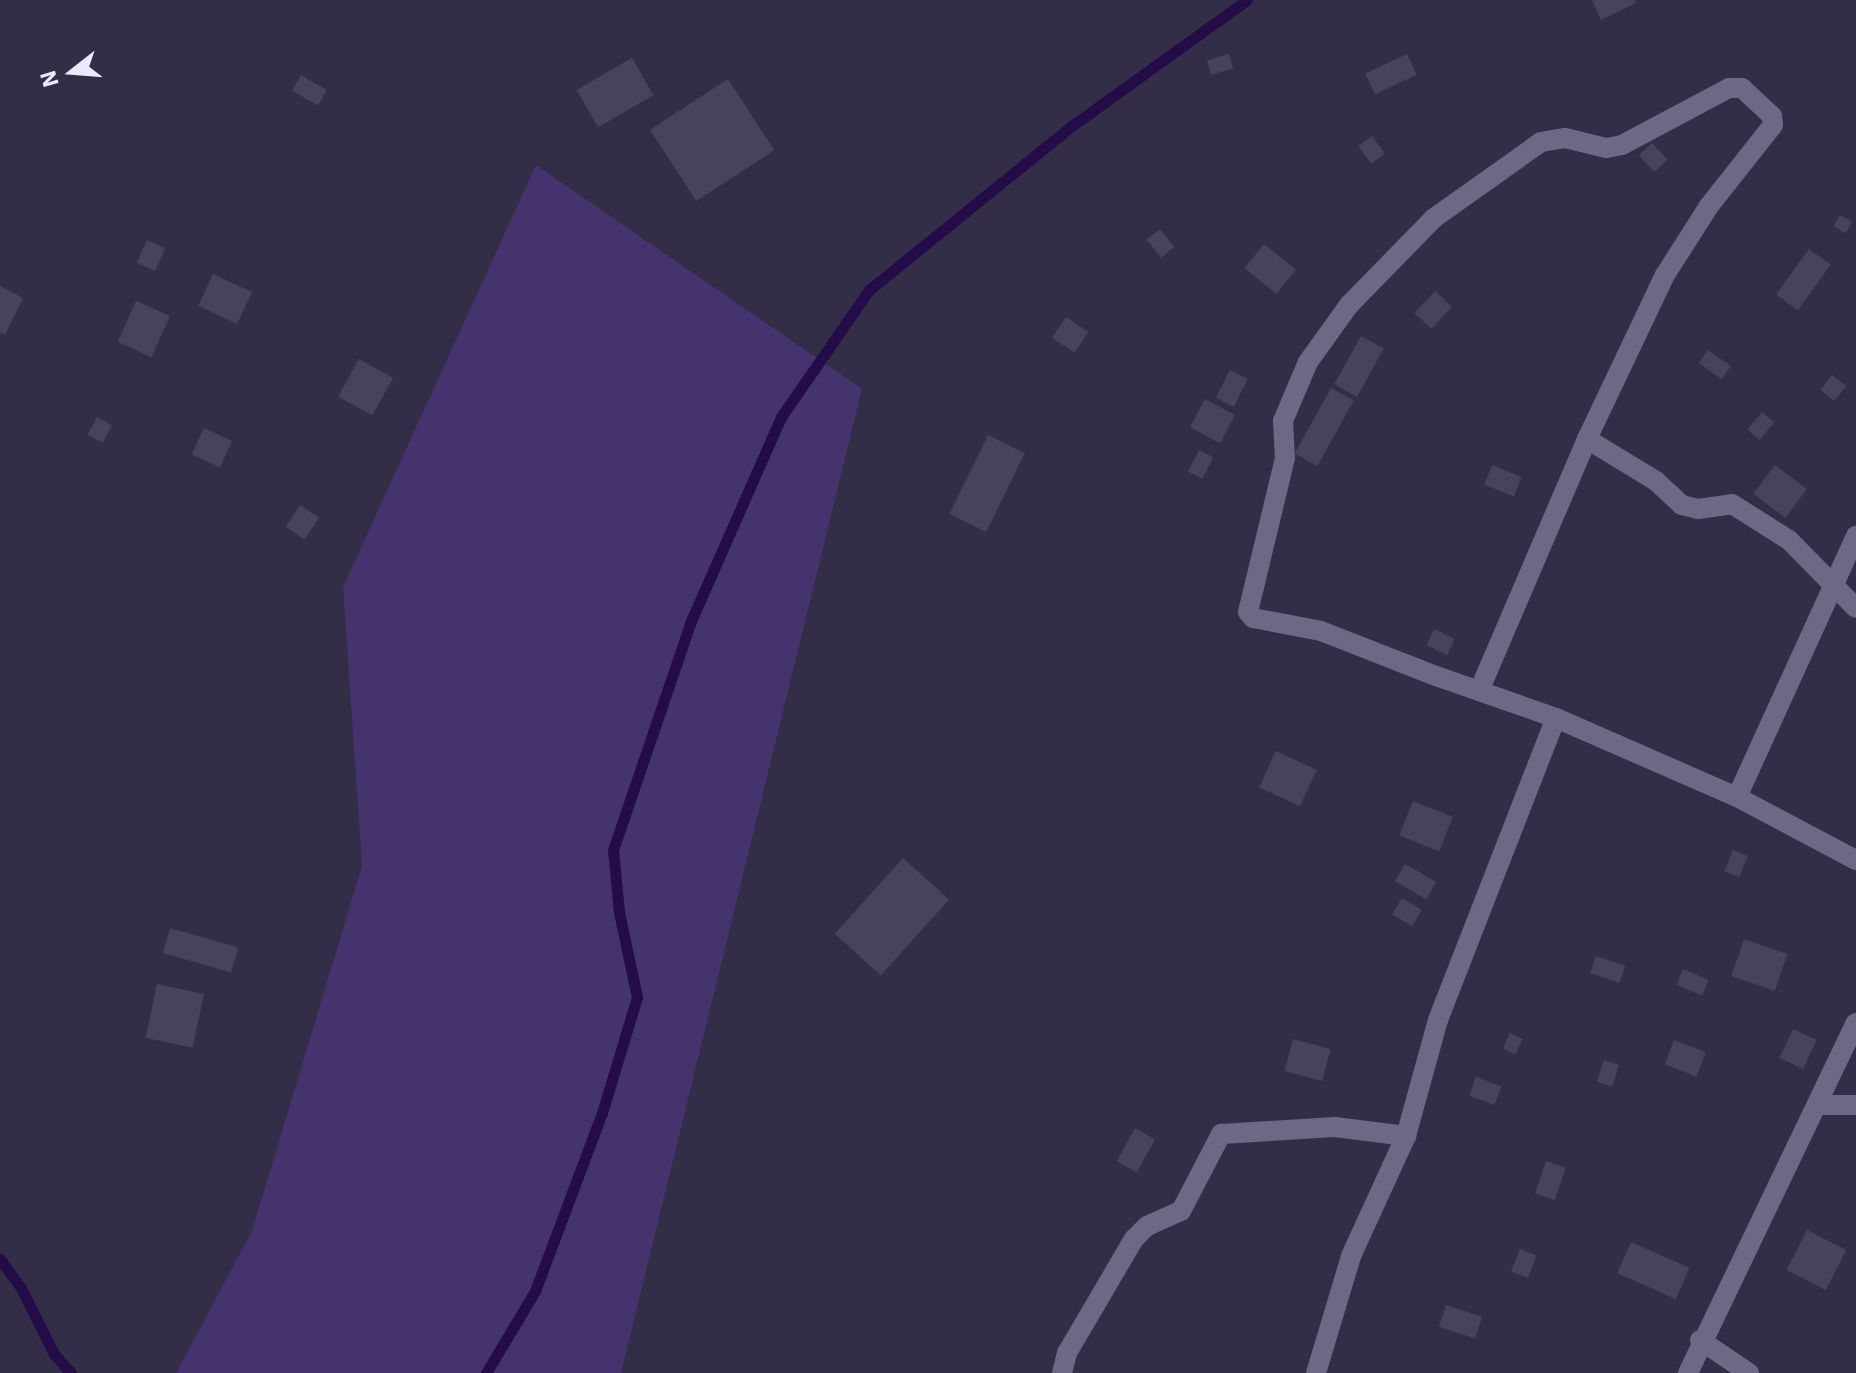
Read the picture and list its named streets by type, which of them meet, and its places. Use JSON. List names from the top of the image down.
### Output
{
  "north": "left"
}
